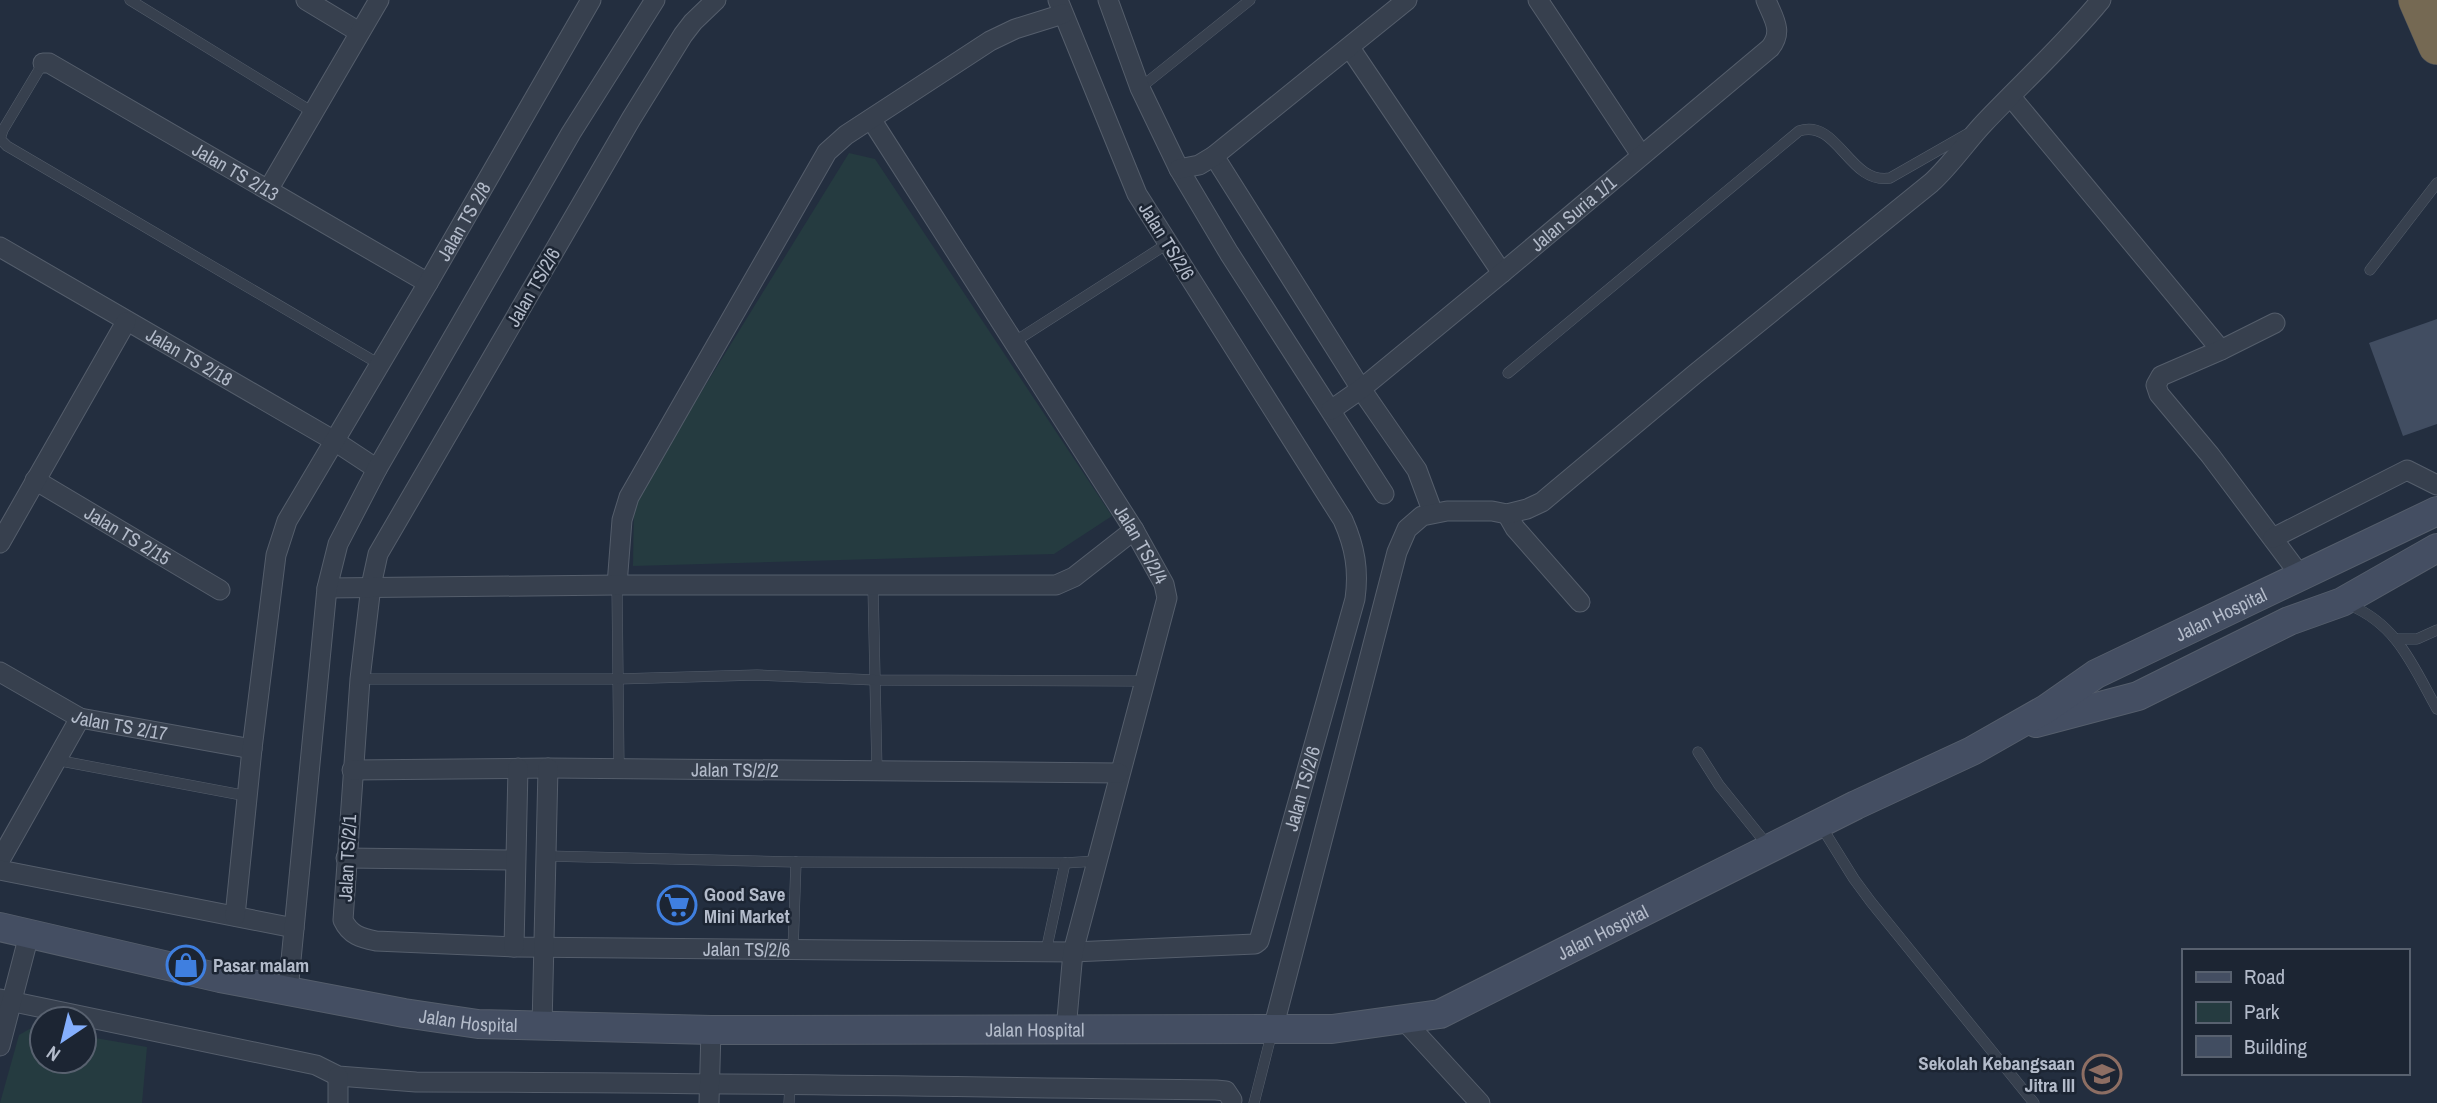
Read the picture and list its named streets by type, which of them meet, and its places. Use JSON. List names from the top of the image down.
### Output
{
  "streets": {
    "street": [
      "Jalan TS 2/13",
      "Jalan Suria 1/1",
      "Jalan TS 2/8",
      "Jalan TS/2/6",
      "Jalan TS 2/18",
      "Jalan TS 2/15",
      "Jalan TS/2/4",
      "Jalan Hospital",
      "Jalan TS 2/17",
      "Jalan TS/2/2",
      "Jalan TS/2/1"
    ]
  },
  "crossings": [
    ["Jalan TS 2/13", "Jalan TS 2/8"],
    ["Jalan TS 2/8", "Jalan TS 2/18"],
    ["Jalan TS 2/8", "Jalan TS 2/17"],
    ["Jalan TS/2/6", "Jalan TS/2/4"],
    ["Jalan TS/2/6", "Jalan TS/2/1"],
    ["Jalan TS/2/4", "Jalan Hospital"],
    ["Jalan TS/2/4", "Jalan TS/2/2"],
    ["Jalan TS/2/2", "Jalan TS/2/1"]
  ],
  "places": {
    "supermarket": ["Good Save Mini Market"],
    "shop": ["Pasar malam"],
    "school or university": ["Sekolah Kebangsaan Jitra III"]
  },
  "legend": ["Road", "Park", "Building"],
  "north": "bottom left"
}
